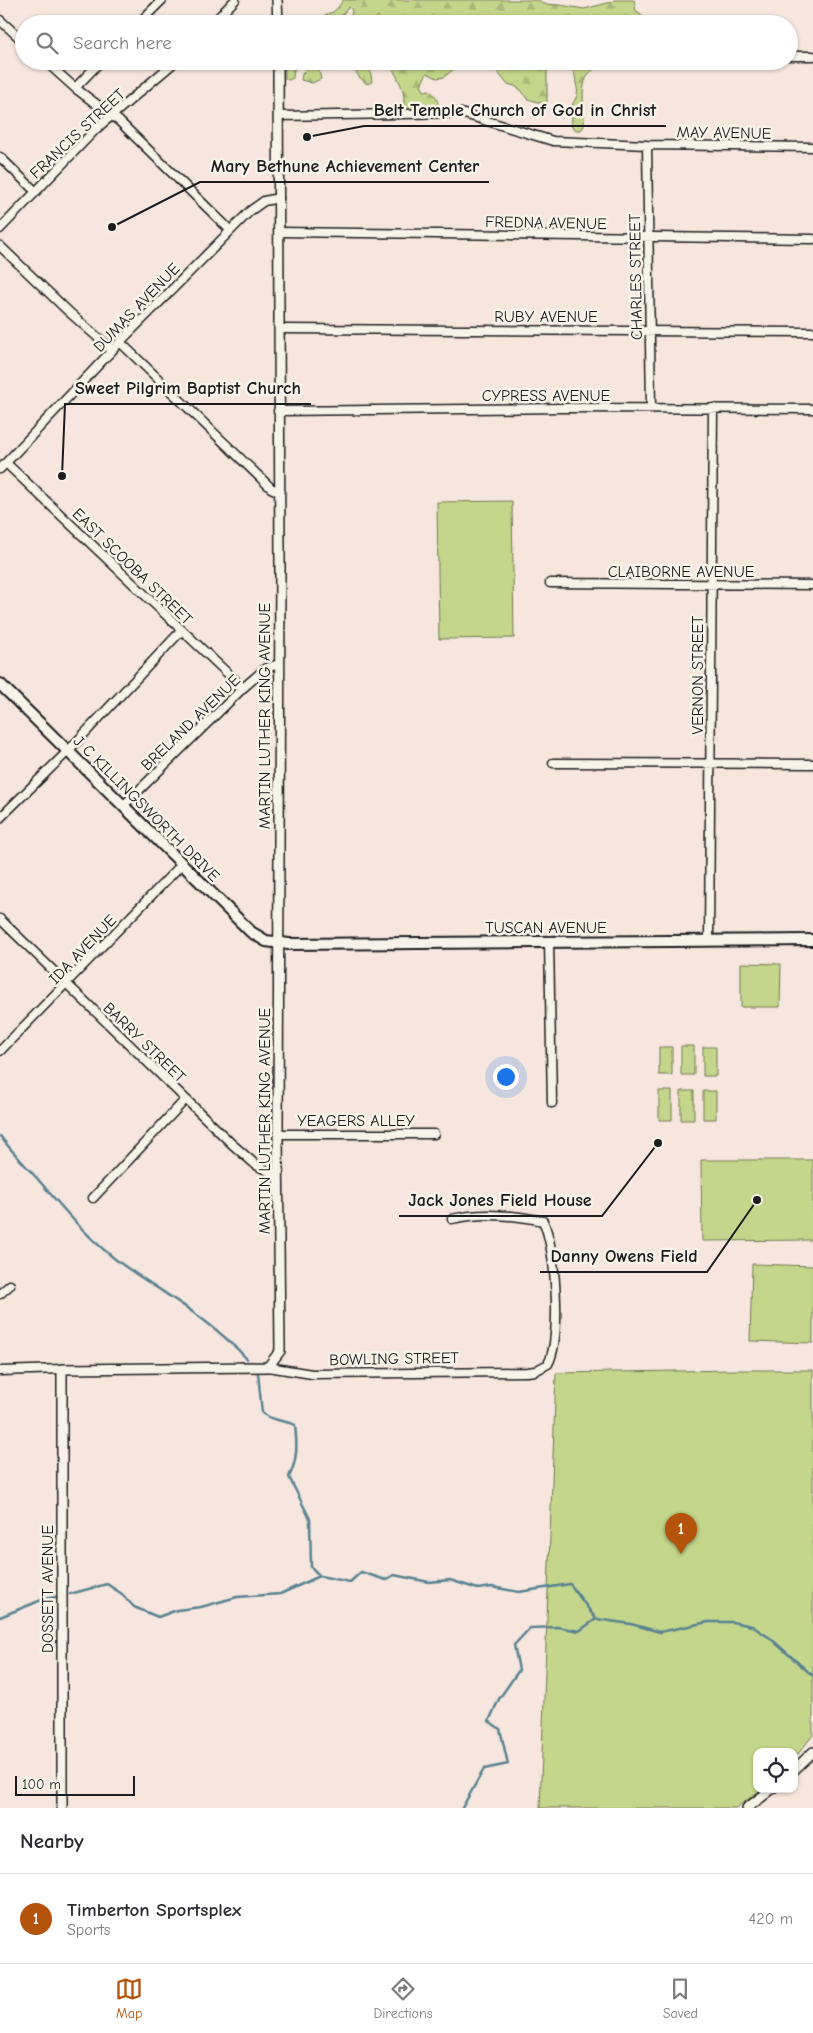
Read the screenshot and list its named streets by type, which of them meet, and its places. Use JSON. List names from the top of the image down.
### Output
{
  "streets": {
    "main road": ["J C KILLINGSWORTH DRIVE", "TUSCAN AVENUE"],
    "street": [
      "MAY AVENUE",
      "FRANCIS STREET",
      "FREDNA AVENUE",
      "CHARLES STREET",
      "DUMAS AVENUE",
      "RUBY AVENUE",
      "CYPRESS AVENUE",
      "EAST SCOOBA STREET",
      "CLAIBORNE AVENUE",
      "VERNON STREET",
      "MARTIN LUTHER KING AVENUE",
      "BRELAND AVENUE",
      "IDA AVENUE",
      "BARRY STREET",
      "YEAGERS ALLEY",
      "BOWLING STREET",
      "DOSSETT AVENUE"
    ]
  },
  "crossings": [
    ["MAY AVENUE", "CHARLES STREET"],
    ["MAY AVENUE", "MARTIN LUTHER KING AVENUE"],
    ["FREDNA AVENUE", "CHARLES STREET"],
    ["FREDNA AVENUE", "MARTIN LUTHER KING AVENUE"],
    ["CHARLES STREET", "RUBY AVENUE"],
    ["CHARLES STREET", "CYPRESS AVENUE"],
    ["DUMAS AVENUE", "EAST SCOOBA STREET"],
    ["DUMAS AVENUE", "MARTIN LUTHER KING AVENUE"],
    ["RUBY AVENUE", "MARTIN LUTHER KING AVENUE"],
    ["CYPRESS AVENUE", "VERNON STREET"],
    ["CYPRESS AVENUE", "MARTIN LUTHER KING AVENUE"],
    ["EAST SCOOBA STREET", "BRELAND AVENUE"],
    ["CLAIBORNE AVENUE", "VERNON STREET"],
    ["VERNON STREET", "TUSCAN AVENUE"],
    ["MARTIN LUTHER KING AVENUE", "BRELAND AVENUE"],
    ["MARTIN LUTHER KING AVENUE", "J C KILLINGSWORTH DRIVE"],
    ["MARTIN LUTHER KING AVENUE", "TUSCAN AVENUE"],
    ["MARTIN LUTHER KING AVENUE", "BARRY STREET"],
    ["MARTIN LUTHER KING AVENUE", "YEAGERS ALLEY"],
    ["MARTIN LUTHER KING AVENUE", "BOWLING STREET"],
    ["BRELAND AVENUE", "J C KILLINGSWORTH DRIVE"],
    ["J C KILLINGSWORTH DRIVE", "TUSCAN AVENUE"],
    ["J C KILLINGSWORTH DRIVE", "IDA AVENUE"],
    ["IDA AVENUE", "BARRY STREET"],
    ["BOWLING STREET", "DOSSETT AVENUE"]
  ],
  "places": [
    "Belt Temple Church of God in Christ",
    "Mary Bethune Achievement Center",
    "Sweet Pilgrim Baptist Church",
    "Jack Jones Field House",
    "Danny Owens Field"
  ],
  "scale_bar": "100 m",
  "page": {
    "search": "Search here",
    "pins": "1",
    "scale": "100 m",
    "heading": "Nearby",
    "list": [
      {
        "mark": "1",
        "name": "Timberton Sportsplex",
        "note": "Sports",
        "value": "420 m"
      }
    ],
    "nav": ["Map", "Directions", "Saved"]
  }
}
